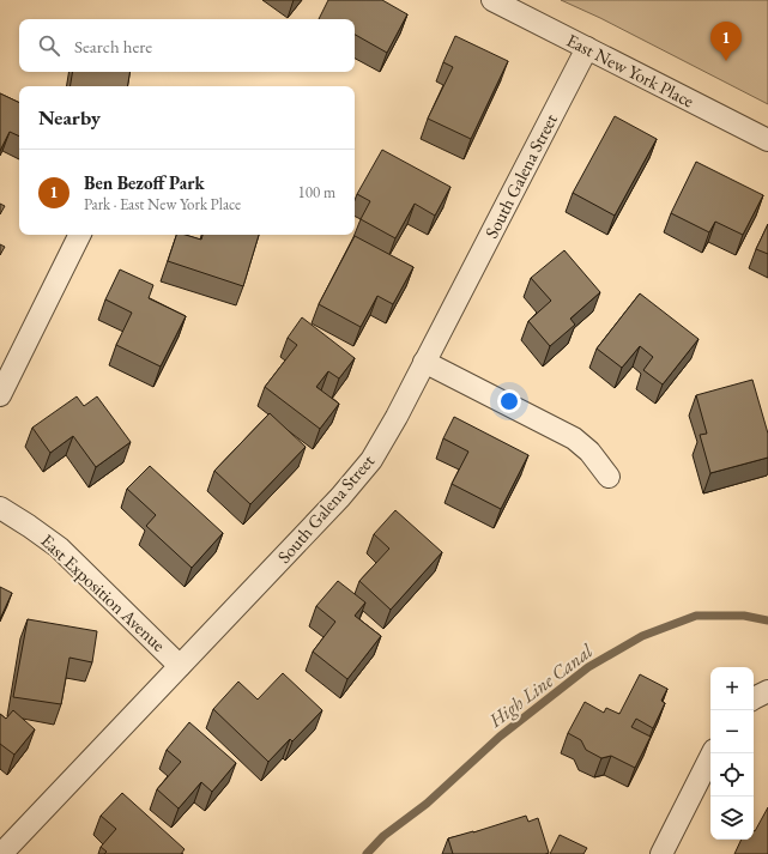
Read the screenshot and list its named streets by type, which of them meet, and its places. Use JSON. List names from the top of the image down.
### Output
{
  "streets": {
    "street": ["East New York Place", "South Galena Street", "East Exposition Avenue"]
  },
  "crossings": [
    ["East New York Place", "South Galena Street"],
    ["South Galena Street", "East Exposition Avenue"]
  ],
  "water": ["High Line Canal"],
  "page": {
    "search": "Search here",
    "pins": "1",
    "heading": "Nearby",
    "list": [
      {
        "mark": "1",
        "name": "Ben Bezoff Park",
        "note": "Park · East New York Place",
        "value": "100 m"
      }
    ],
    "map_buttons": ["+", "−"]
  }
}
